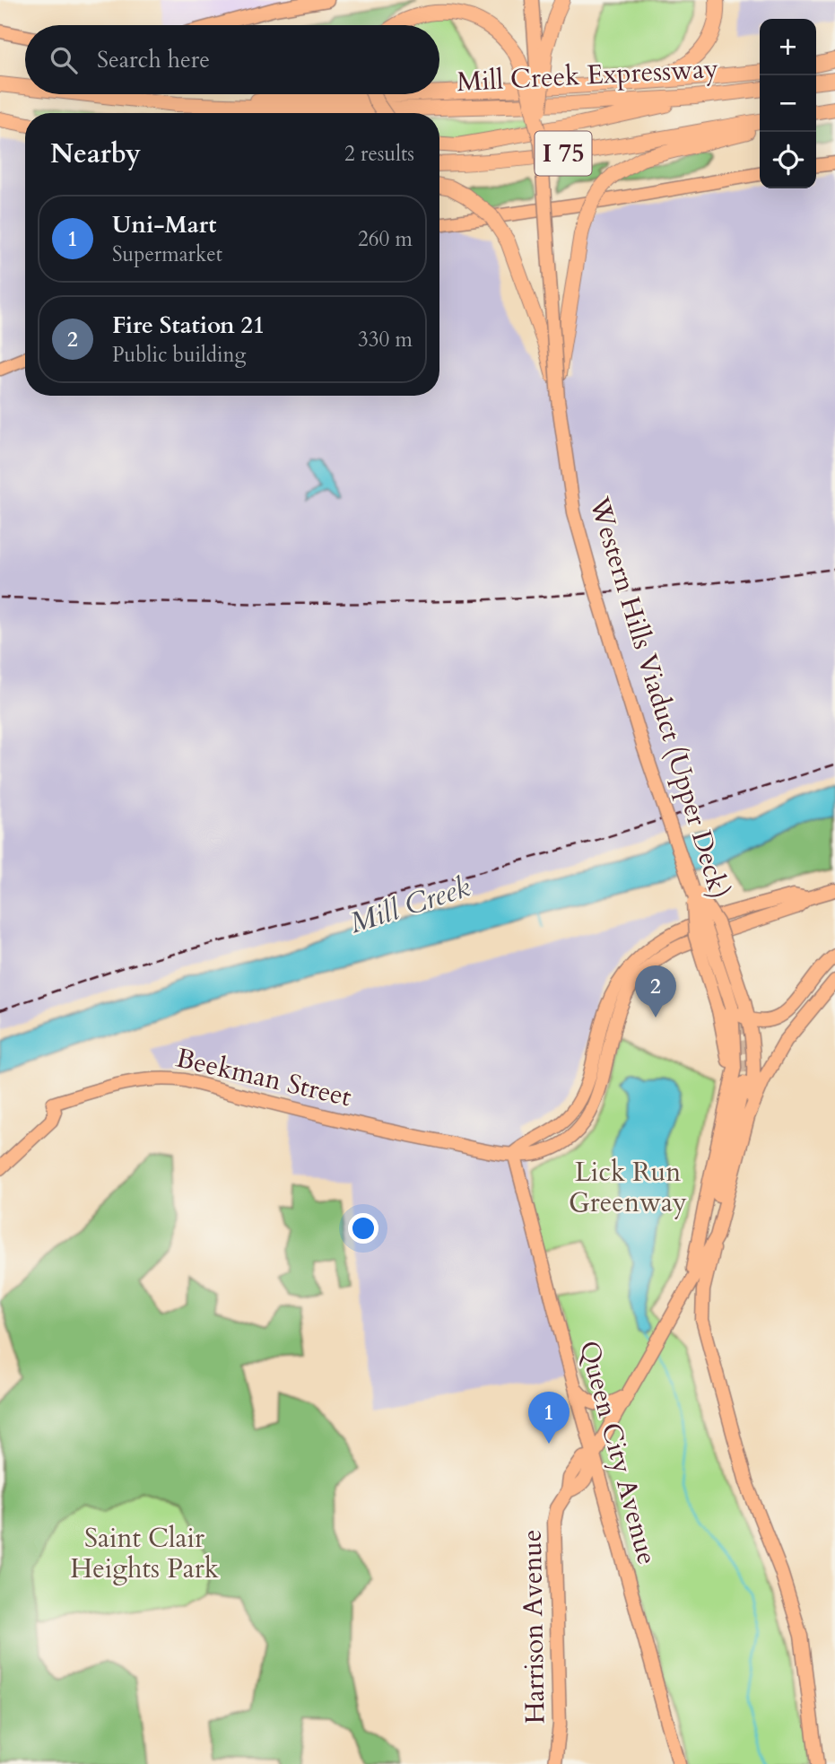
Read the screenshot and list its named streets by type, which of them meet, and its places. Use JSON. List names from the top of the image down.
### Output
{
  "streets": {
    "highway": ["Mill Creek Expressway", "I 75"],
    "main road": [
      "Western Hills Viaduct (Upper Deck)",
      "Beekman Street",
      "Queen City Avenue",
      "Harrison Avenue"
    ]
  },
  "crossings": [
    ["Western Hills Viaduct (Upper Deck)", "Harrison Avenue"],
    ["Beekman Street", "Queen City Avenue"],
    ["Queen City Avenue", "Harrison Avenue"]
  ],
  "water": ["Mill Creek"],
  "parks": ["Lick Run Greenway", "Saint Clair Heights Park"],
  "page": {
    "map_buttons": ["+", "−"],
    "search": "Search here",
    "heading": ["Nearby", "2 results"],
    "list": [
      {
        "mark": "1",
        "name": "Uni-Mart",
        "note": "Supermarket",
        "value": "260 m"
      },
      {
        "mark": "2",
        "name": "Fire Station 21",
        "note": "Public building",
        "value": "330 m"
      }
    ],
    "pins": ["2", "1"]
  }
}
